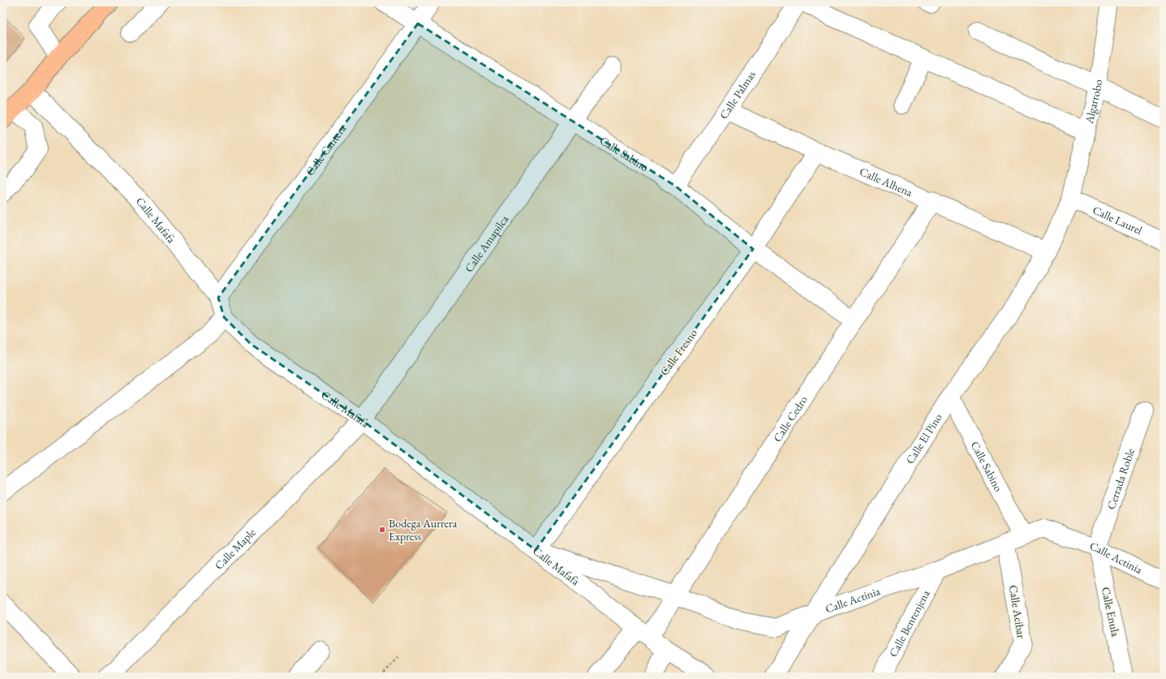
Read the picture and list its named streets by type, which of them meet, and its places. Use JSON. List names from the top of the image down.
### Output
{
  "streets": {
    "street": [
      "Calle Palmas",
      "Algarrobo",
      "Calle Cantera",
      "Calle Sabino",
      "Calle Alhena",
      "Calle Mafafa",
      "Calle Laurel",
      "Calle Amapilca",
      "Calle Fresno",
      "Calle Cedro",
      "Calle El Pino",
      "Cerrada Roble",
      "Calle Maple",
      "Calle Actinia",
      "Calle Acibar",
      "Calle Enula",
      "Calle Benrenjena"
    ]
  },
  "crossings": [
    ["Calle Palmas", "Calle Sabino"],
    ["Calle Palmas", "Calle Alhena"],
    ["Algarrobo", "Calle Laurel"],
    ["Algarrobo", "Calle El Pino"],
    ["Calle Cantera", "Calle Sabino"],
    ["Calle Cantera", "Calle Mafafa"],
    ["Calle Sabino", "Calle Amapilca"],
    ["Calle Sabino", "Calle Fresno"],
    ["Calle Sabino", "Calle Cedro"],
    ["Calle Sabino", "Calle El Pino"],
    ["Calle Sabino", "Calle Actinia"],
    ["Calle Alhena", "Calle Fresno"],
    ["Calle Alhena", "Calle Cedro"],
    ["Calle Alhena", "Calle El Pino"],
    ["Calle Mafafa", "Calle Amapilca"],
    ["Calle Mafafa", "Calle Fresno"],
    ["Calle Mafafa", "Calle Cedro"],
    ["Calle Mafafa", "Calle Maple"],
    ["Calle Mafafa", "Calle Actinia"],
    ["Calle Laurel", "Calle El Pino"],
    ["Calle Amapilca", "Calle Maple"],
    ["Calle Fresno", "Calle Actinia"],
    ["Calle Cedro", "Calle Actinia"],
    ["Calle El Pino", "Calle Actinia"],
    ["Cerrada Roble", "Calle Actinia"],
    ["Cerrada Roble", "Calle Enula"],
    ["Calle Actinia", "Calle Acibar"],
    ["Calle Actinia", "Calle Enula"],
    ["Calle Actinia", "Calle Benrenjena"]
  ],
  "places": ["Bodega Aurrera Express"]
}
